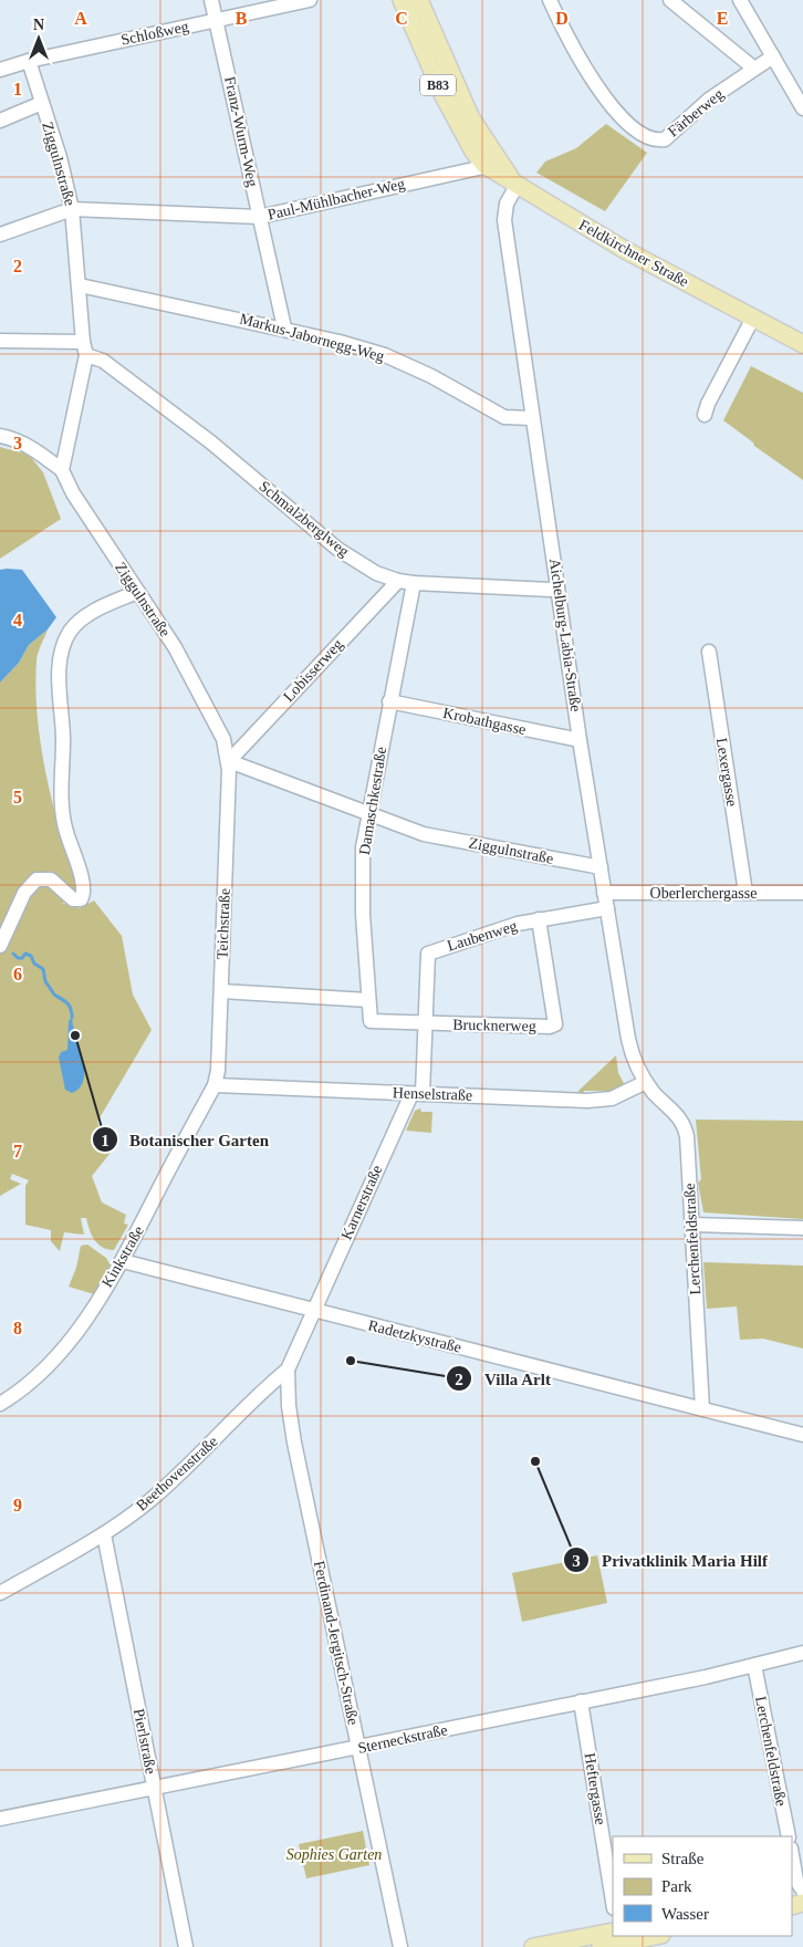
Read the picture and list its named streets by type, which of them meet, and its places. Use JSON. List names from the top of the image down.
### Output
{
  "streets": {
    "main road": ["B83", "Feldkirchner Straße"],
    "street": [
      "Schloßweg",
      "Färberweg",
      "Franz-Wurm-Weg",
      "Ziggulnstraße",
      "Paul-Mühlbacher-Weg",
      "Markus-Jabornegg-Weg",
      "Schmalzberglweg",
      "Aichelburg-Labia-Straße",
      "Lobisserweg",
      "Krobathgasse",
      "Lexergasse",
      "Damaschkestraße",
      "Oberlerchergasse",
      "Teichstraße",
      "Laubenweg",
      "Brucknerweg",
      "Henselstraße",
      "Karnerstraße",
      "Lerchenfeldstraße",
      "Kinkstraße",
      "Radetzkystraße",
      "Beethovenstraße",
      "Ferdinand-Jergitsch-Straße",
      "Sterneckstraße",
      "Pierlstraße",
      "Heftergasse"
    ]
  },
  "crossings": [
    ["Schloßweg", "Franz-Wurm-Weg"],
    ["Schloßweg", "Ziggulnstraße"],
    ["Franz-Wurm-Weg", "Paul-Mühlbacher-Weg"],
    ["Franz-Wurm-Weg", "Markus-Jabornegg-Weg"],
    ["Ziggulnstraße", "Paul-Mühlbacher-Weg"],
    ["Ziggulnstraße", "Markus-Jabornegg-Weg"],
    ["Ziggulnstraße", "Schmalzberglweg"],
    ["Ziggulnstraße", "Aichelburg-Labia-Straße"],
    ["Ziggulnstraße", "Lobisserweg"],
    ["Ziggulnstraße", "Damaschkestraße"],
    ["Ziggulnstraße", "Teichstraße"],
    ["Paul-Mühlbacher-Weg", "Feldkirchner Straße"],
    ["Feldkirchner Straße", "Aichelburg-Labia-Straße"],
    ["Markus-Jabornegg-Weg", "Aichelburg-Labia-Straße"],
    ["Schmalzberglweg", "Aichelburg-Labia-Straße"],
    ["Schmalzberglweg", "Lobisserweg"],
    ["Schmalzberglweg", "Damaschkestraße"],
    ["Aichelburg-Labia-Straße", "Krobathgasse"],
    ["Aichelburg-Labia-Straße", "Oberlerchergasse"],
    ["Aichelburg-Labia-Straße", "Laubenweg"],
    ["Aichelburg-Labia-Straße", "Henselstraße"],
    ["Aichelburg-Labia-Straße", "Lerchenfeldstraße"],
    ["Lobisserweg", "Teichstraße"],
    ["Krobathgasse", "Damaschkestraße"],
    ["Lexergasse", "Oberlerchergasse"],
    ["Damaschkestraße", "Laubenweg"],
    ["Damaschkestraße", "Brucknerweg"],
    ["Teichstraße", "Henselstraße"],
    ["Teichstraße", "Kinkstraße"],
    ["Laubenweg", "Brucknerweg"],
    ["Laubenweg", "Henselstraße"],
    ["Laubenweg", "Karnerstraße"],
    ["Henselstraße", "Karnerstraße"],
    ["Henselstraße", "Lerchenfeldstraße"],
    ["Henselstraße", "Kinkstraße"],
    ["Karnerstraße", "Radetzkystraße"],
    ["Karnerstraße", "Beethovenstraße"],
    ["Lerchenfeldstraße", "Radetzkystraße"],
    ["Lerchenfeldstraße", "Sterneckstraße"],
    ["Kinkstraße", "Radetzkystraße"],
    ["Radetzkystraße", "Beethovenstraße"],
    ["Beethovenstraße", "Ferdinand-Jergitsch-Straße"],
    ["Beethovenstraße", "Pierlstraße"],
    ["Ferdinand-Jergitsch-Straße", "Sterneckstraße"],
    ["Sterneckstraße", "Pierlstraße"],
    ["Sterneckstraße", "Heftergasse"]
  ],
  "parks": ["Sophies Garten"],
  "places": ["Botanischer Garten", "Villa Arlt", "Privatklinik Maria Hilf"],
  "legend": ["Straße", "Park", "Wasser"],
  "north": "top",
  "grid": {
    "columns": [
      "A",
      "B",
      "C",
      "D",
      "E"
    ],
    "rows": [
      "1",
      "2",
      "3",
      "4",
      "5",
      "6",
      "7",
      "8",
      "9"
    ]
  }
}
